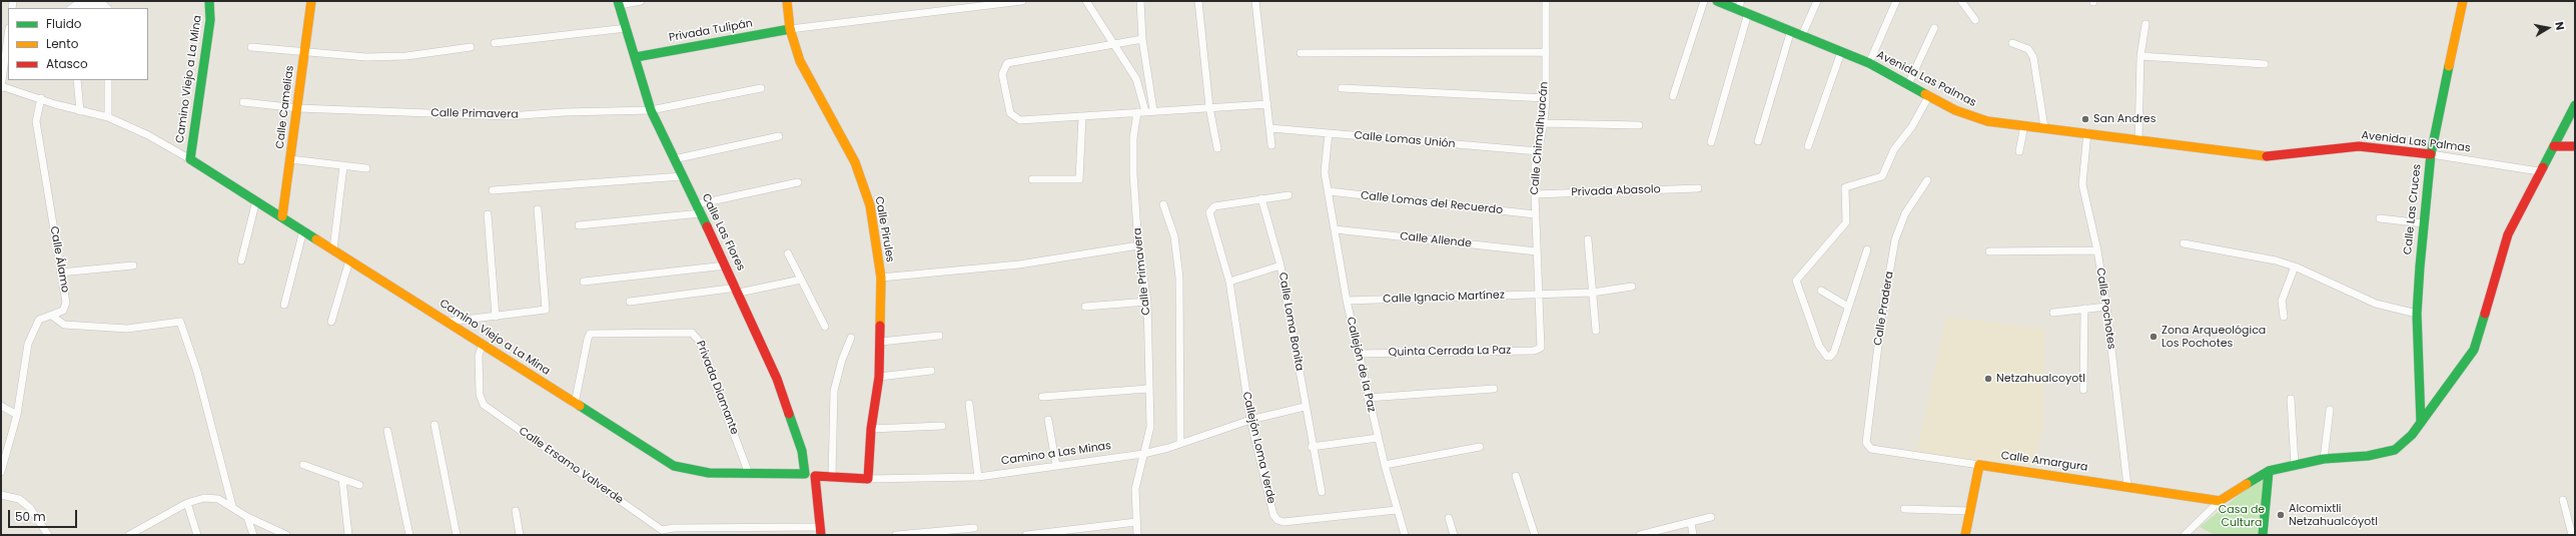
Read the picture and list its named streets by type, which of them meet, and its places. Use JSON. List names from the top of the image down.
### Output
{
  "streets": {
    "main road": [
      "Privada Tulipán",
      "Camino Viejo a La Mina",
      "Avenida Las Palmas",
      "Calle Camelias",
      "Calle Las Cruces",
      "Calle Pirules",
      "Calle Las Flores",
      "Camino a Las Minas",
      "Calle Amargura"
    ],
    "street": [
      "Calle Primavera",
      "Calle Chimalhuacán",
      "Calle Lomas Unión",
      "Privada Abasolo",
      "Calle Lomas del Recuerdo",
      "Calle Allende",
      "Calle Álamo",
      "Calle Ignacio Martínez",
      "Calle Pradera",
      "Calle Pochotes",
      "Calle Loma Bonita",
      "Quinta Cerrada La Paz",
      "Callejón de la Paz",
      "Privada Diamante",
      "Callejón Loma Verde",
      "Calle Ersamo Valverde"
    ]
  },
  "crossings": [
    ["Privada Tulipán", "Calle Pirules"],
    ["Privada Tulipán", "Calle Las Flores"],
    ["Camino Viejo a La Mina", "Calle Camelias"],
    ["Camino Viejo a La Mina", "Calle Las Flores"],
    ["Camino Viejo a La Mina", "Calle Álamo"],
    ["Camino Viejo a La Mina", "Privada Diamante"],
    ["Camino Viejo a La Mina", "Camino a Las Minas"],
    ["Camino Viejo a La Mina", "Calle Ersamo Valverde"],
    ["Avenida Las Palmas", "Calle Las Cruces"],
    ["Avenida Las Palmas", "Calle Pochotes"],
    ["Calle Camelias", "Calle Primavera"],
    ["Calle Primavera", "Calle Las Flores"],
    ["Calle Primavera", "Camino a Las Minas"],
    ["Calle Chimalhuacán", "Calle Lomas Unión"],
    ["Calle Chimalhuacán", "Privada Abasolo"],
    ["Calle Chimalhuacán", "Calle Lomas del Recuerdo"],
    ["Calle Chimalhuacán", "Calle Allende"],
    ["Calle Chimalhuacán", "Calle Ignacio Martínez"],
    ["Calle Chimalhuacán", "Quinta Cerrada La Paz"],
    ["Calle Lomas Unión", "Callejón de la Paz"],
    ["Calle Lomas del Recuerdo", "Callejón de la Paz"],
    ["Calle Pirules", "Camino a Las Minas"],
    ["Calle Las Flores", "Camino a Las Minas"],
    ["Calle Allende", "Callejón de la Paz"],
    ["Calle Ignacio Martínez", "Callejón de la Paz"],
    ["Calle Pradera", "Calle Amargura"],
    ["Calle Pochotes", "Calle Amargura"],
    ["Calle Loma Bonita", "Callejón Loma Verde"],
    ["Calle Loma Bonita", "Camino a Las Minas"],
    ["Quinta Cerrada La Paz", "Callejón de la Paz"],
    ["Callejón de la Paz", "Callejón Loma Verde"],
    ["Callejón Loma Verde", "Camino a Las Minas"]
  ],
  "parks": ["Casa de Cultura"],
  "places": [
    "San Andres",
    "Zona Arqueológica Los Pochotes",
    "Netzahualcoyotl",
    "Alcomixtli Netzahualcóyotl"
  ],
  "legend": ["Fluido", "Lento", "Atasco"],
  "scale_bar": "50 m",
  "north": "right"
}
